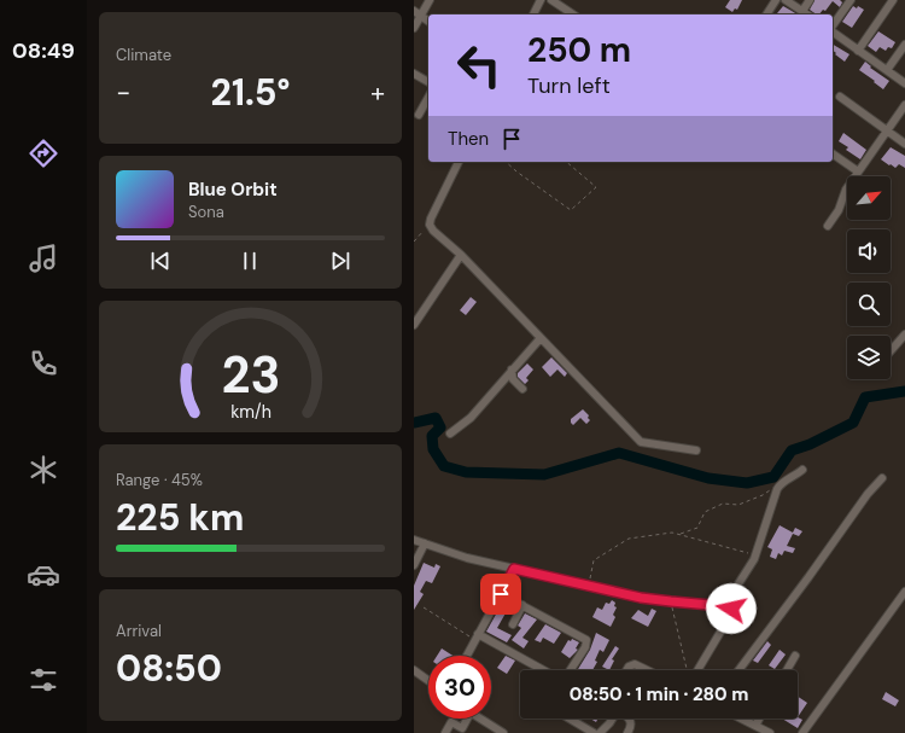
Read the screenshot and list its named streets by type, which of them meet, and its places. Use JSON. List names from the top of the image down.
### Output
{
  "north": "top right",
  "page": {
    "tabs": "08:49",
    "tile": [
      "Climate",
      ["Range · 45%", "225 km"],
      ["Arrival", "08:50"]
    ],
    "turn": ["250 m", "Turn left"],
    "heat": ["−", "21.5°", "+"],
    "then": "Then",
    "song": ["Blue Orbit", "Sona"],
    "limit": "30",
    "trip": "08:50 · 1 min · 280 m",
    "gauge": ["23", "km/h"]
  }
}
